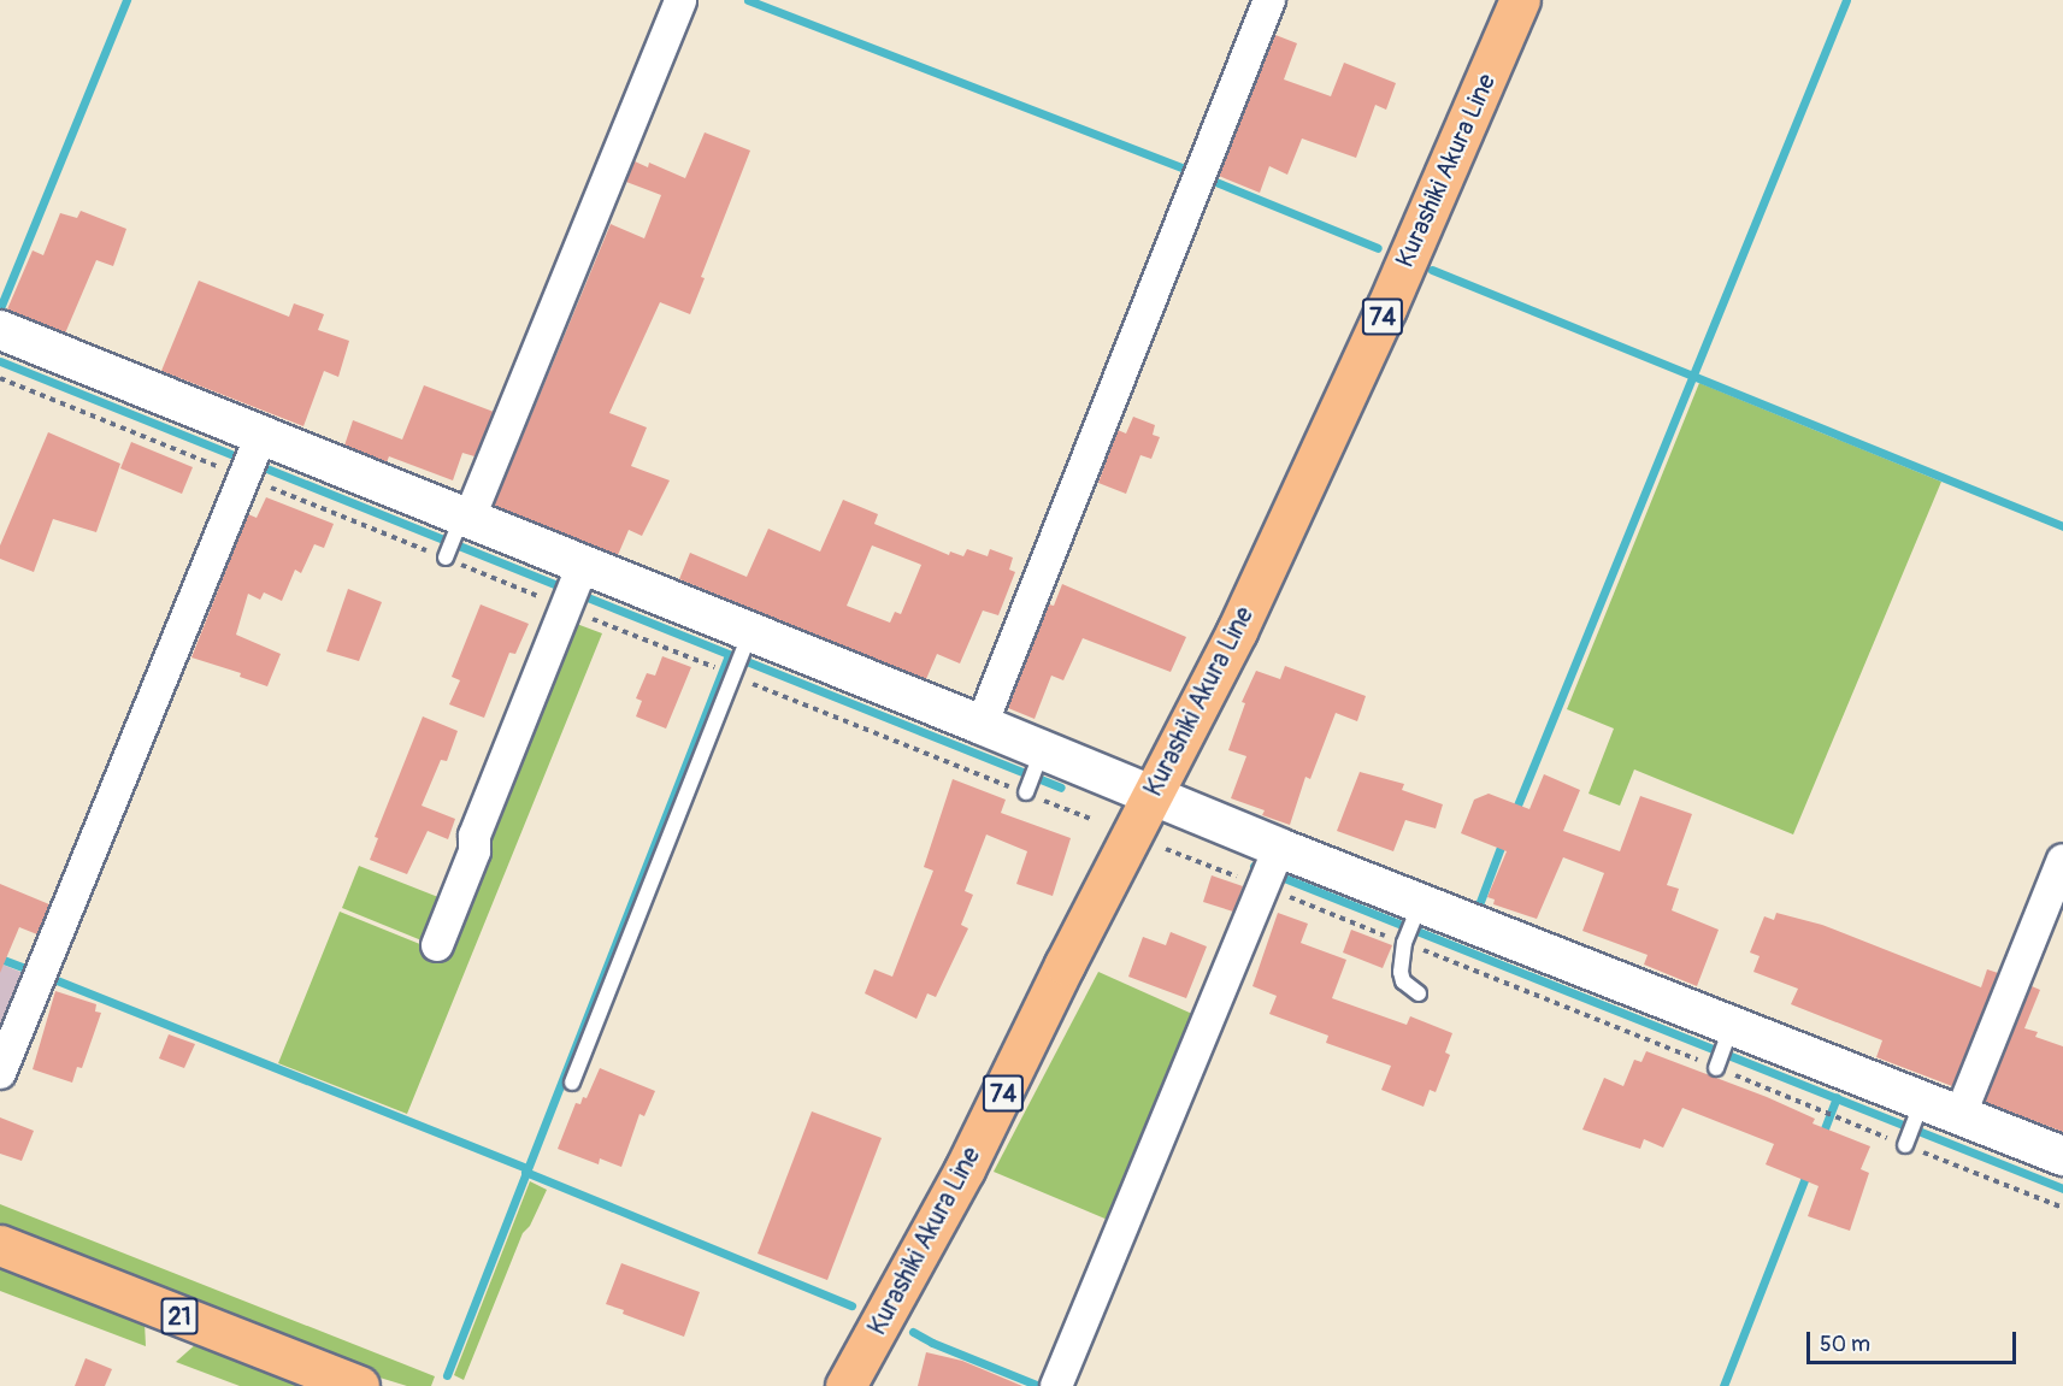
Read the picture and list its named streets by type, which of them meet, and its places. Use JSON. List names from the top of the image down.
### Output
{
  "streets": {
    "main road": ["Kurashiki Akura Line", "74", "21"]
  },
  "scale_bar": "50 m"
}
